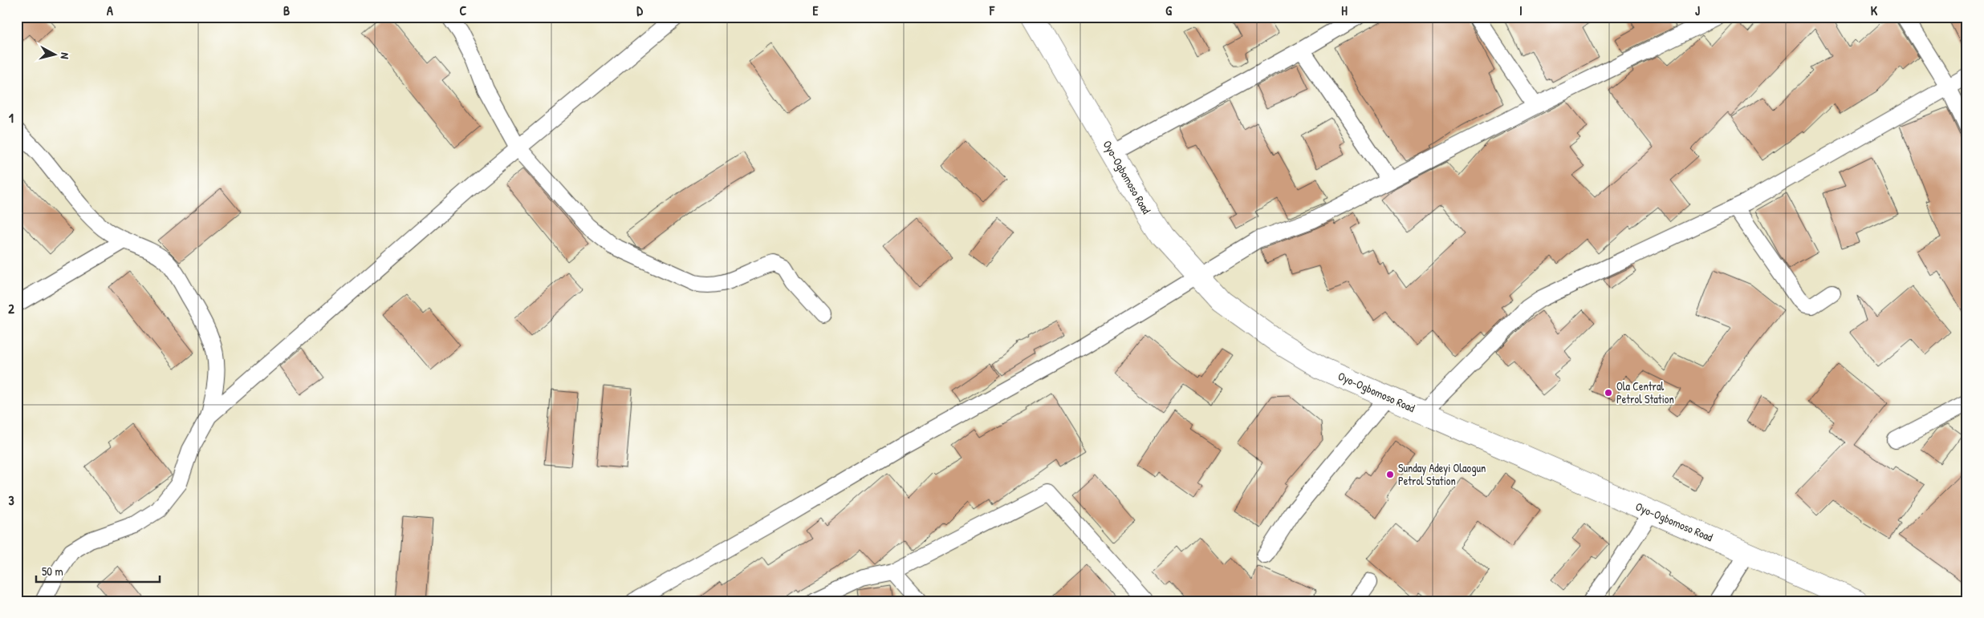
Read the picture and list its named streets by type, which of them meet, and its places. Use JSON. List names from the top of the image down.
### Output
{
  "streets": {
    "highway": ["Oyo-Ogbomoso Road"]
  },
  "places": ["Ola Central Petrol Station", "Sunday Adeyi Olaogun Petrol Station"],
  "scale_bar": "50 m",
  "north": "right",
  "grid": {
    "columns": [
      "A",
      "B",
      "C",
      "D",
      "E",
      "F",
      "G",
      "H",
      "I",
      "J",
      "K"
    ],
    "rows": ["1", "2", "3"]
  }
}
